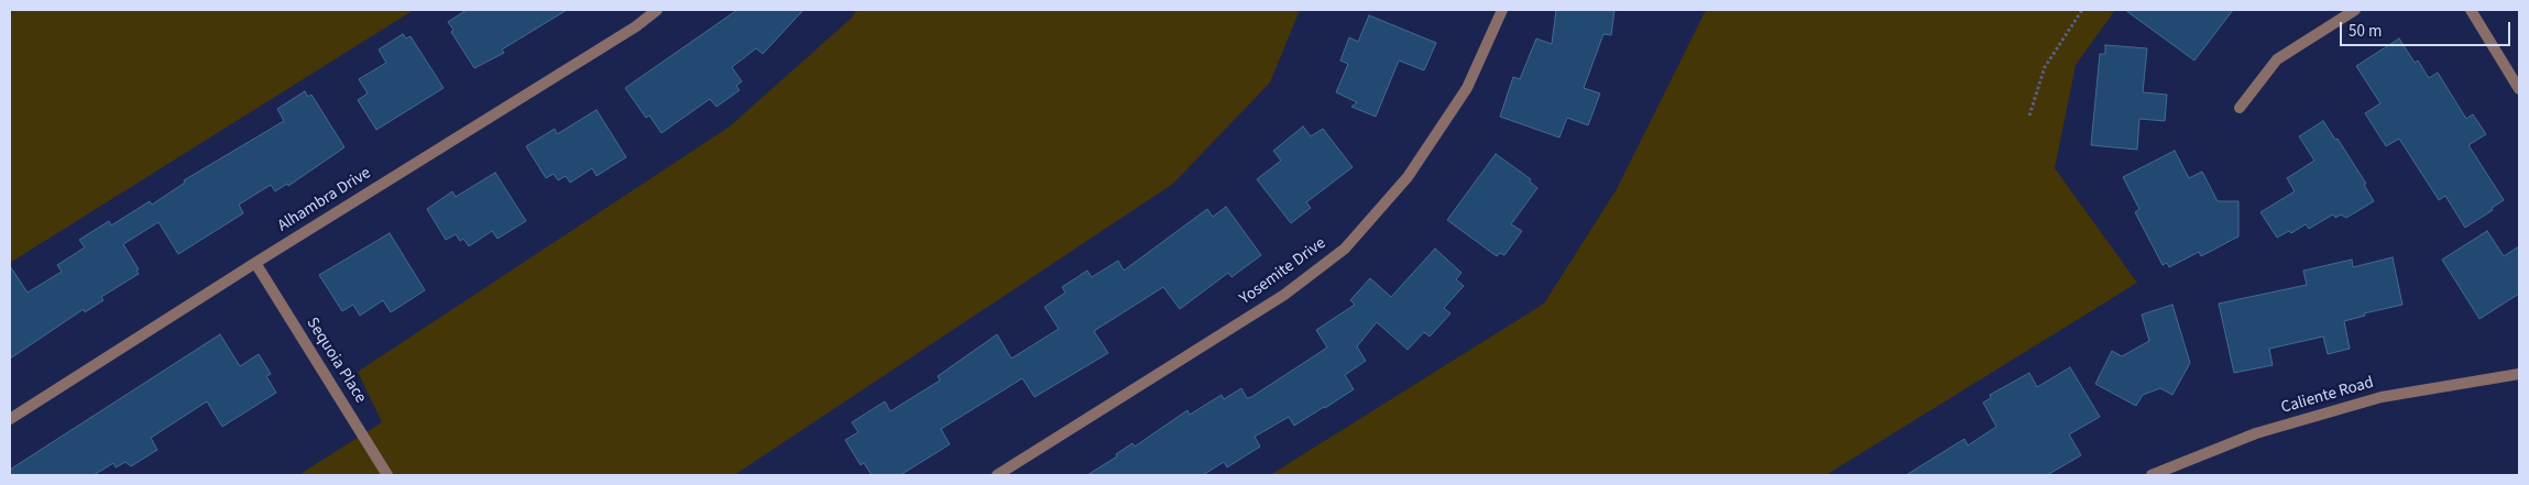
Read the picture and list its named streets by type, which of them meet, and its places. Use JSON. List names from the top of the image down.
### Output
{
  "streets": {
    "street": [
      "Alhambra Drive",
      "Yosemite Drive",
      "Sequoia Place",
      "Caliente Road"
    ]
  },
  "crossings": [
    ["Alhambra Drive", "Sequoia Place"]
  ],
  "scale_bar": "50 m"
}
